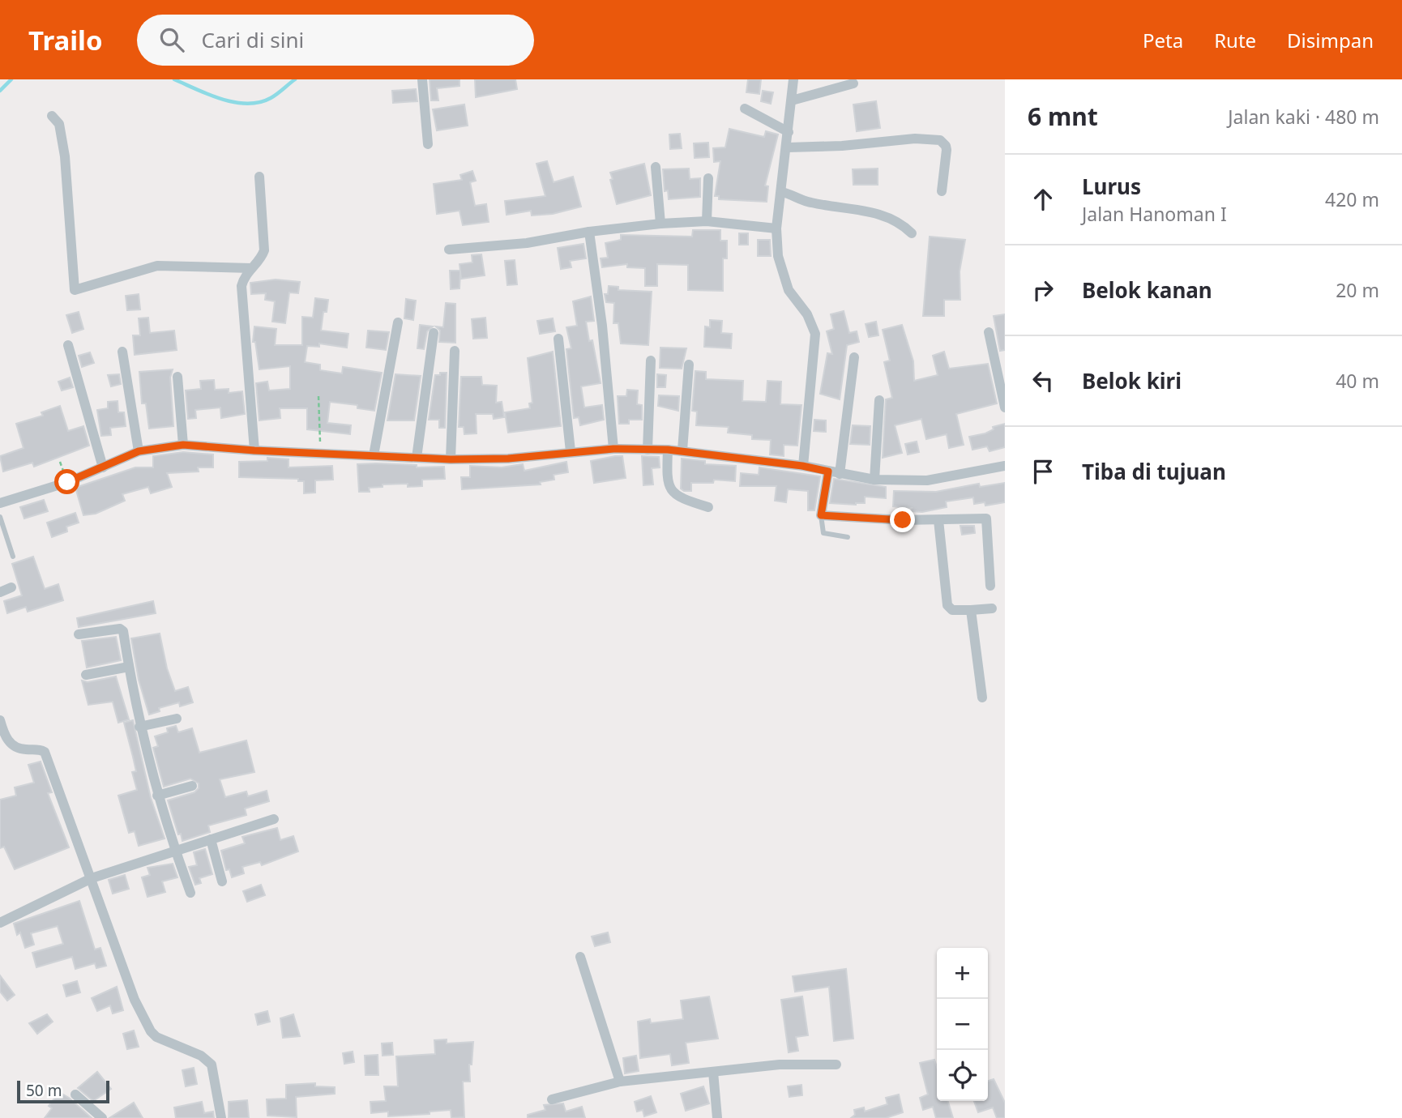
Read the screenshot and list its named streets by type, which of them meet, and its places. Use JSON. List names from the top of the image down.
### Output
{
  "scale_bar": "50 m",
  "page": {
    "header": "Trailo",
    "search": "Cari di sini",
    "nav": ["Peta", "Rute", "Disimpan"],
    "heading": ["6 mnt", "Jalan kaki · 480 m"],
    "list": [
      ["Lurus", "Jalan Hanoman I", "420 m"],
      ["Belok kanan", "20 m"],
      ["Belok kiri", "40 m"],
      "Tiba di tujuan"
    ],
    "map_buttons": ["+", "−"],
    "scale": "50 m"
  }
}
